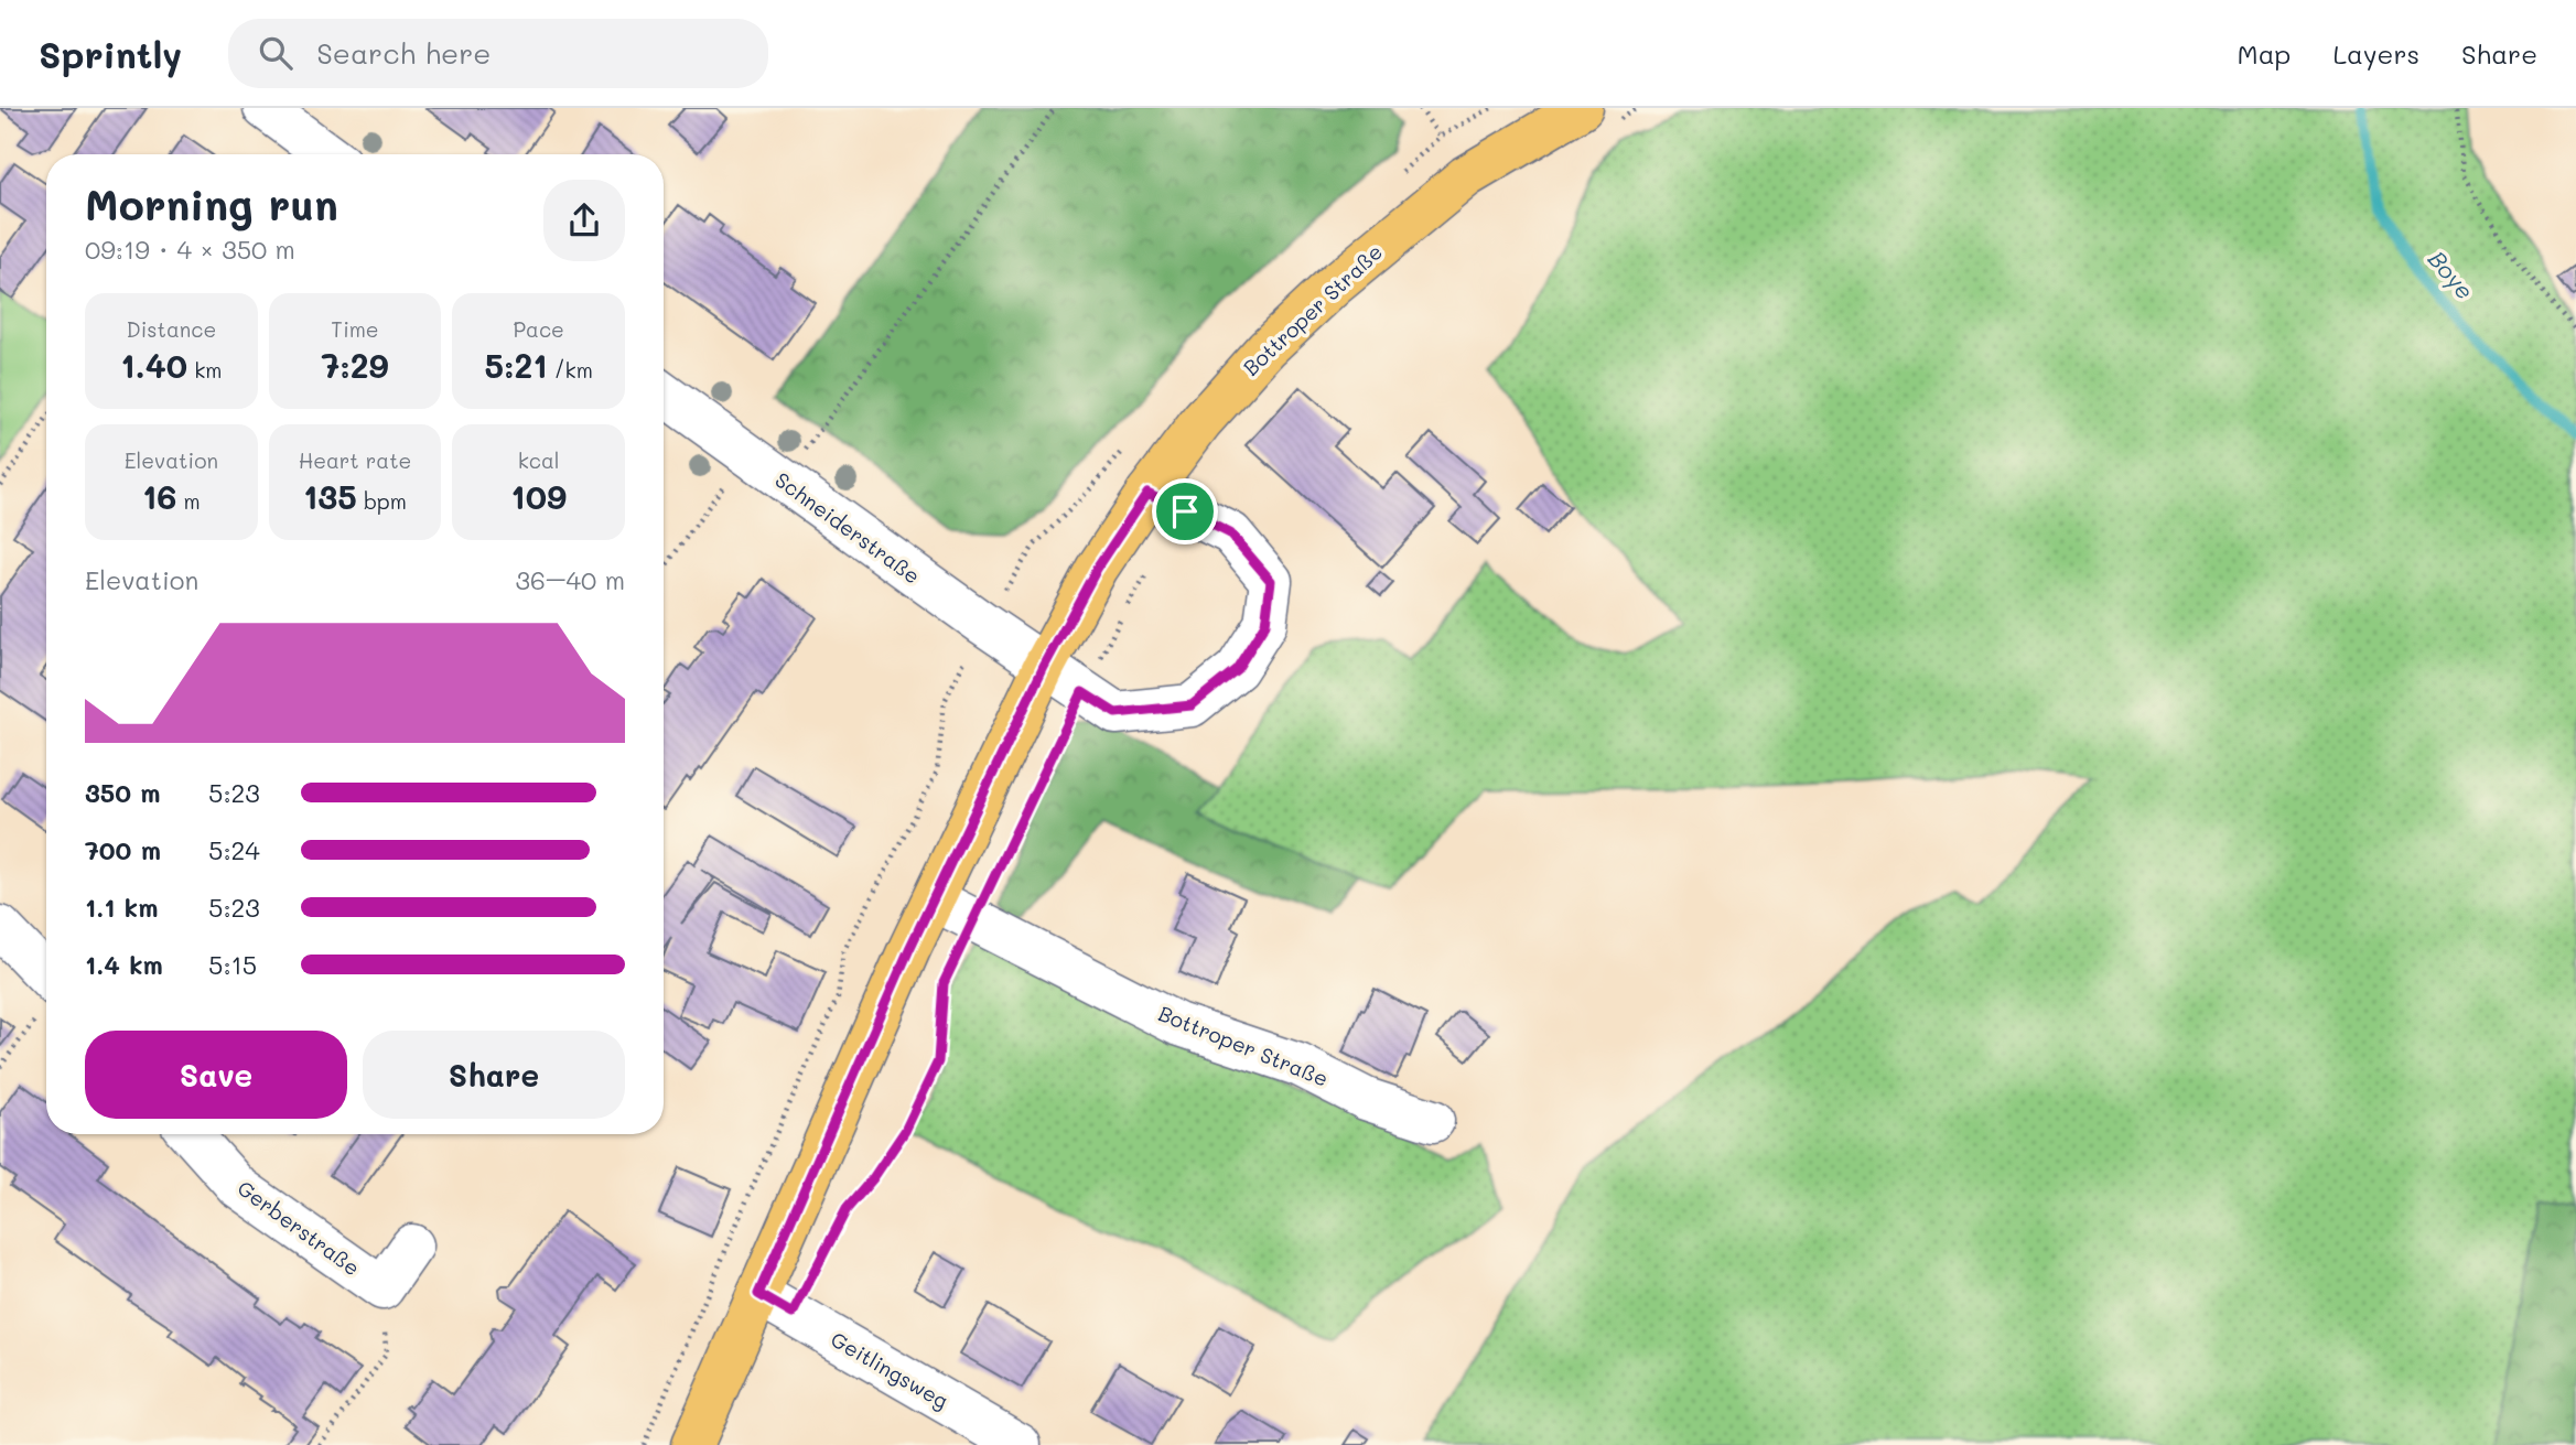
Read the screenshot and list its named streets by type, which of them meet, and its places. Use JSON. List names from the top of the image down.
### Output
{
  "streets": {
    "main road": ["Bottroper Straße"],
    "street": ["Schneiderstraße", "Gerberstraße", "Geitlingsweg"]
  },
  "crossings": [
    ["Bottroper Straße", "Schneiderstraße"],
    ["Bottroper Straße", "Geitlingsweg"]
  ],
  "water": ["Boye"],
  "page": {
    "header": "Sprintly",
    "search": "Search here",
    "nav": ["Map", "Layers", "Share"],
    "heading": ["Morning run", "09:19 · 4 × 350 m"],
    "stats": [
      ["Distance", "1.40 km"],
      ["Time", "7:29"],
      ["Pace", "5:21 /km"],
      ["Elevation", "16 m"],
      ["Heart rate", "135 bpm"],
      ["kcal", "109"]
    ],
    "chart": ["Elevation", "36–40 m"],
    "list": [
      {
        "name": "350 m",
        "note": "5:23"
      },
      {
        "name": "700 m",
        "note": "5:24"
      },
      {
        "name": "1.1 km",
        "note": "5:23"
      },
      {
        "name": "1.4 km",
        "note": "5:15"
      }
    ],
    "buttons": ["Save", "Share"]
  }
}
